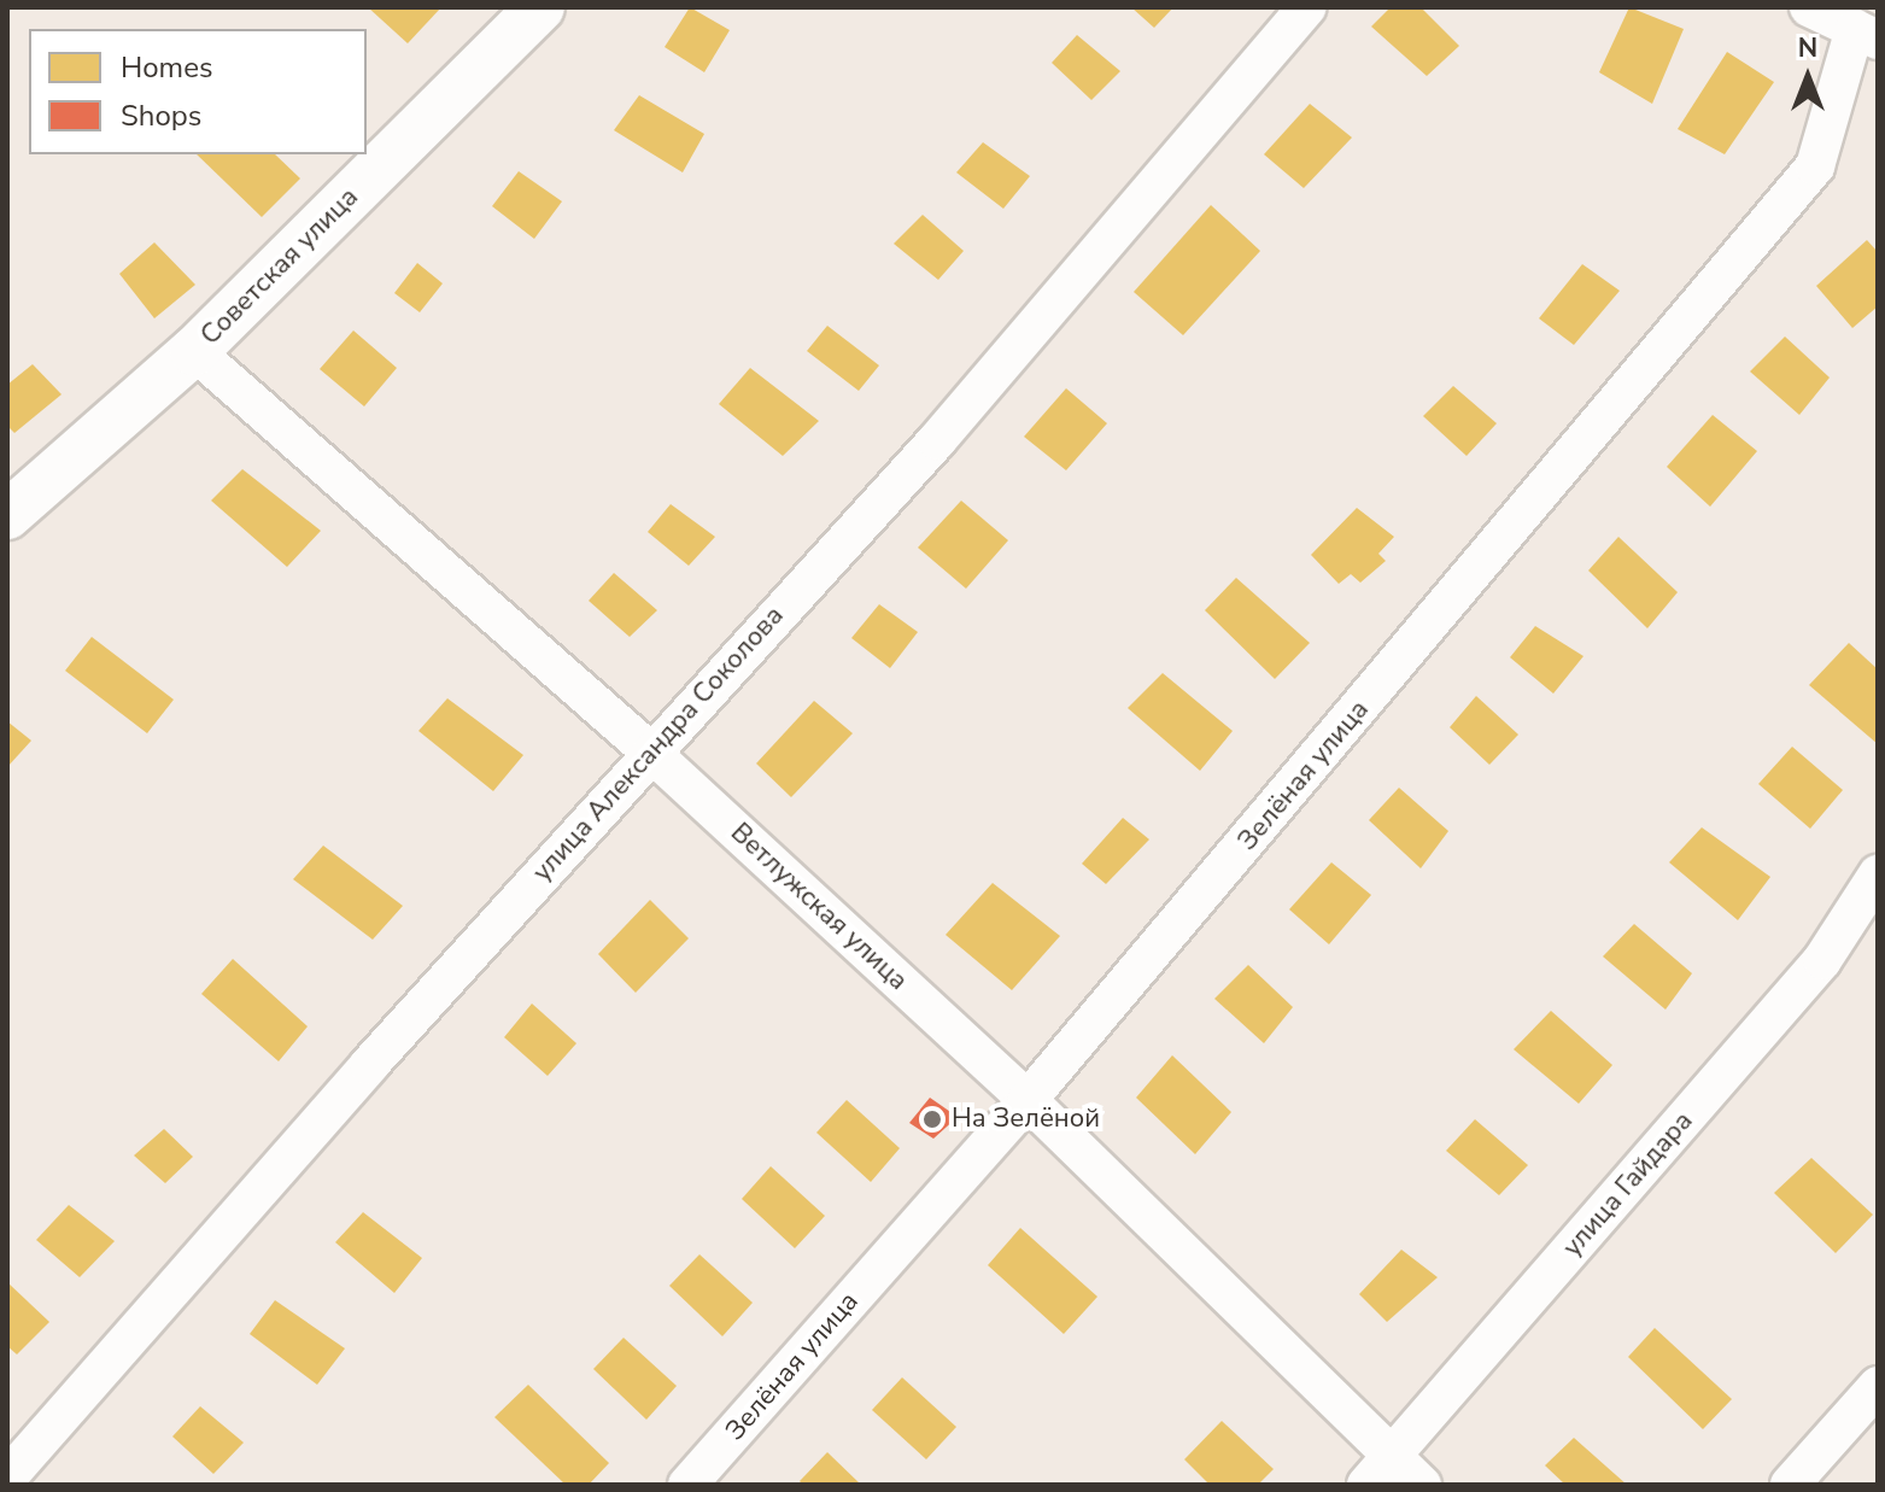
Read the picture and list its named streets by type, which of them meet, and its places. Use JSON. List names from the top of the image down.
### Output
{
  "streets": {
    "street": [
      "Советская улица",
      "улица Александра Соколова",
      "Зелёная улица",
      "Ветлужская улица",
      "улица Гайдара"
    ]
  },
  "crossings": [
    ["Советская улица", "Ветлужская улица"],
    ["улица Александра Соколова", "Ветлужская улица"],
    ["Зелёная улица", "Ветлужская улица"],
    ["Ветлужская улица", "улица Гайдара"]
  ],
  "places": ["На Зелёной"],
  "legend": ["Homes", "Shops"],
  "north": "top"
}
